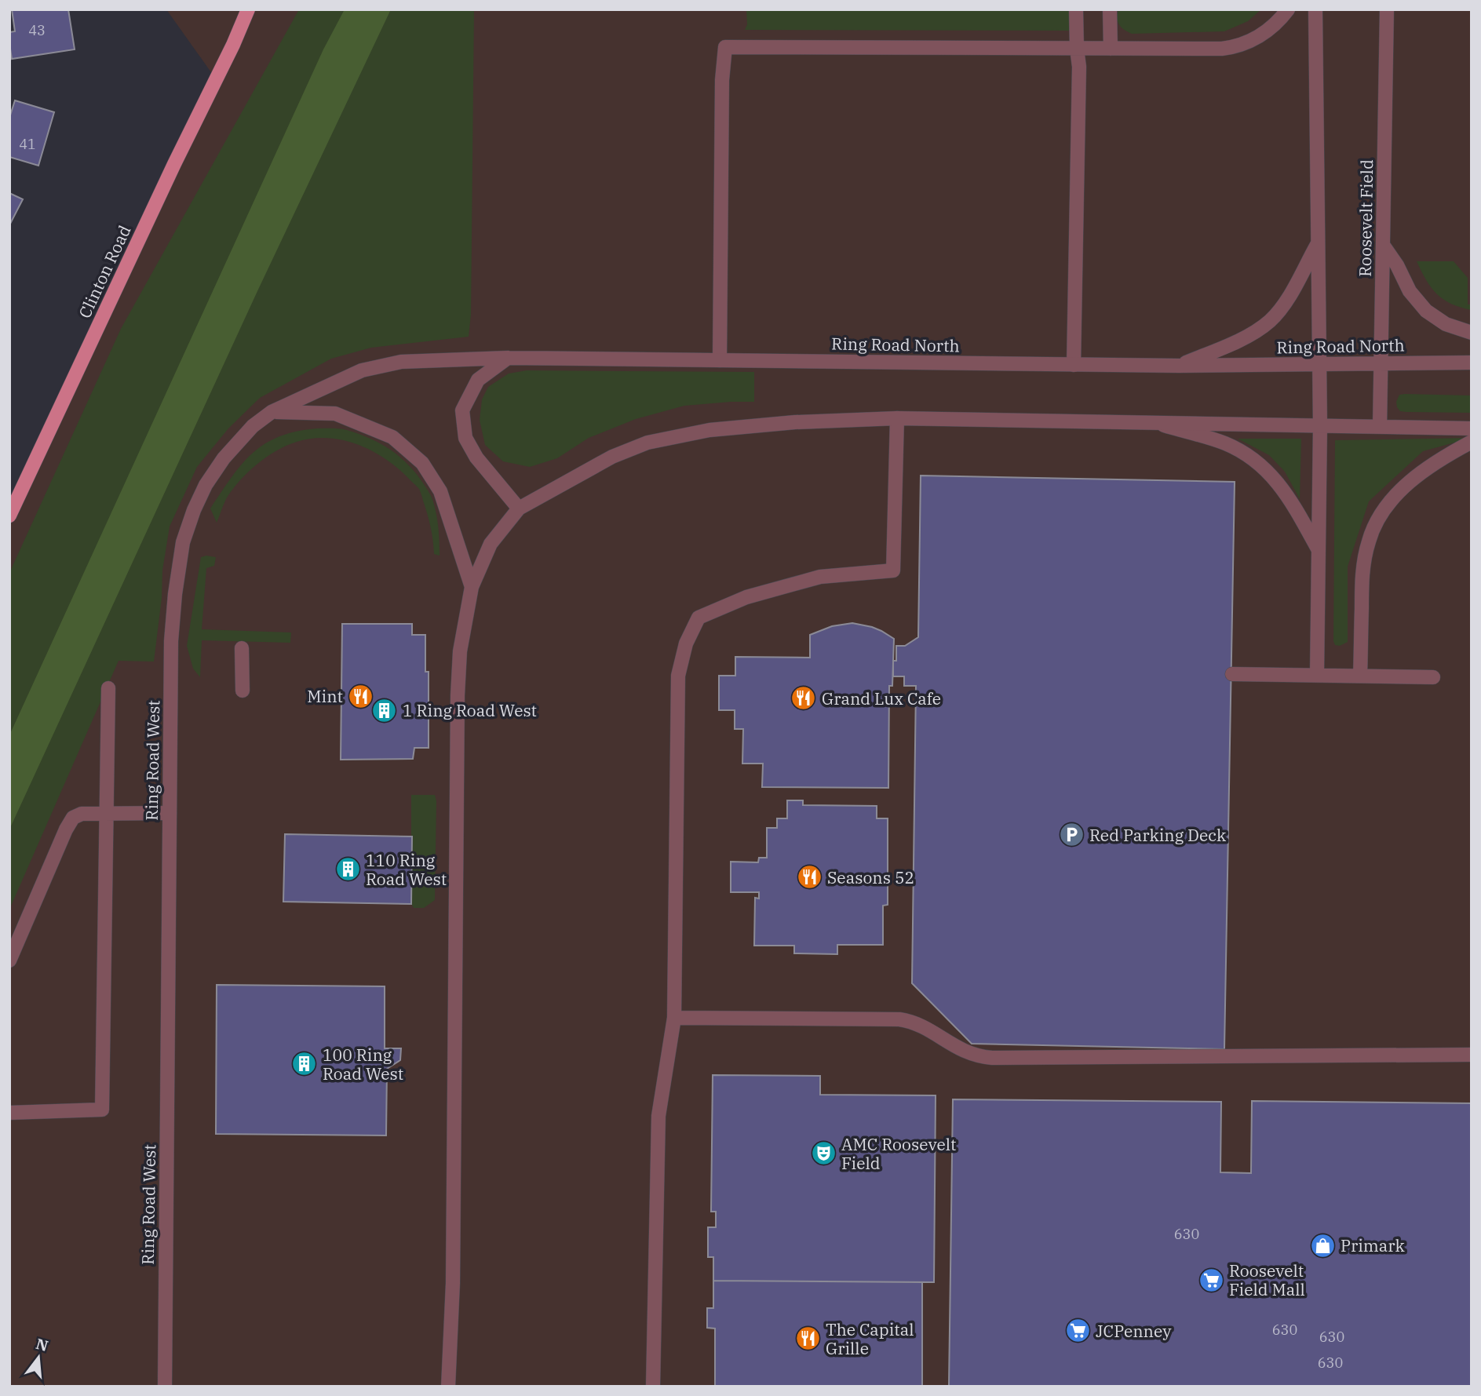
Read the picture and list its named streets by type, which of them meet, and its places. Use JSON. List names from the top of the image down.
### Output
{
  "streets": {
    "main road": ["Clinton Road"],
    "street": ["Roosevelt Field", "Ring Road North", "Ring Road West"]
  },
  "crossings": [
    ["Roosevelt Field", "Ring Road North"],
    ["Ring Road North", "Ring Road West"]
  ],
  "places": {
    "restaurant": [
      "Mint",
      "Grand Lux Cafe",
      "Seasons 52",
      "The Capital Grille"
    ],
    "building": ["1 Ring Road West", "110 Ring Road West", "100 Ring Road West"],
    "parking": ["Red Parking Deck"],
    "theatre": ["AMC Roosevelt Field"],
    "shop": ["Primark"],
    "supermarket": ["Roosevelt Field Mall", "JCPenney"]
  },
  "house_numbers": [
    "43",
    "41",
    "630",
    "630",
    "630",
    "630"
  ],
  "north": "top"
}
